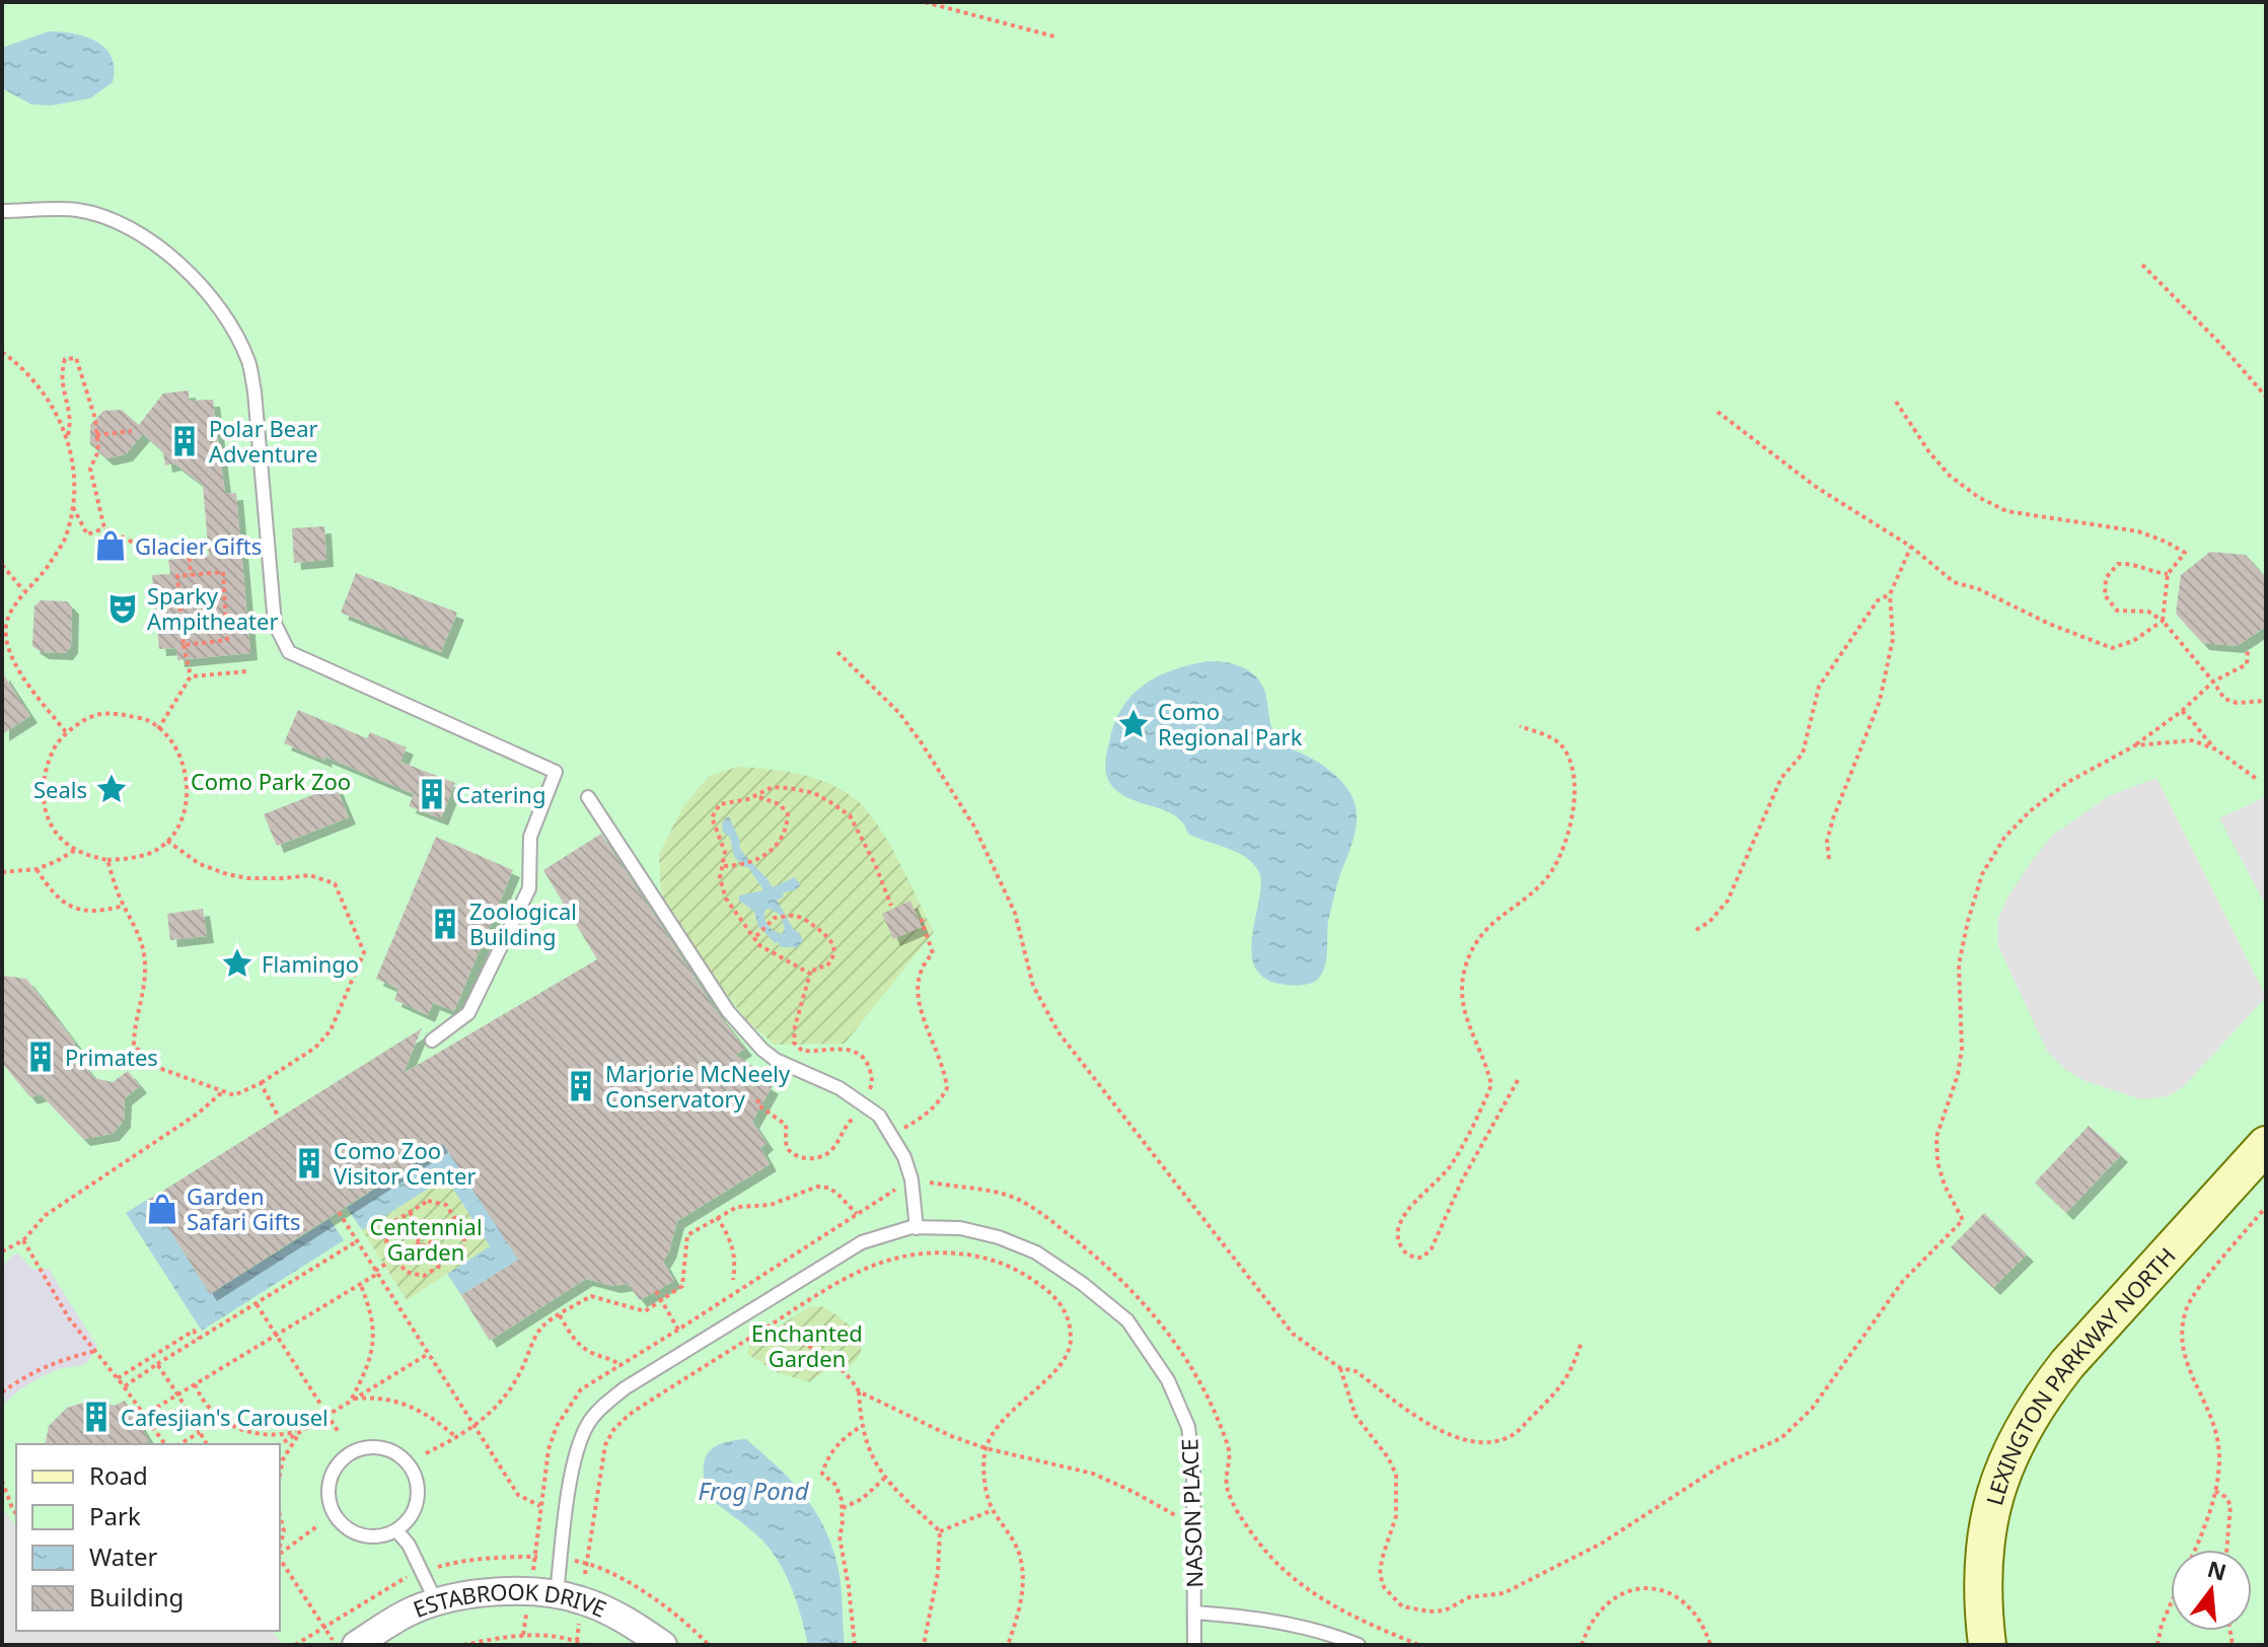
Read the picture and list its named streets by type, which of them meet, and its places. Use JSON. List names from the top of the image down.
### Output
{
  "streets": {
    "main road": ["LEXINGTON PARKWAY NORTH"],
    "street": ["ESTABROOK DRIVE"],
    "lane": ["NASON PLACE"]
  },
  "crossings": [
    ["NASON PLACE", "ESTABROOK DRIVE"]
  ],
  "water": ["Frog Pond"],
  "parks": ["Como Park Zoo", "Centennial Garden", "Enchanted Garden"],
  "places": {
    "building": [
      "Polar Bear Adventure",
      "Catering",
      "Zoological Building",
      "Primates",
      "Marjorie McNeely Conservatory",
      "Como Zoo Visitor Center",
      "Cafesjian's Carousel"
    ],
    "shop": ["Glacier Gifts", "Garden Safari Gifts"],
    "theatre": ["Sparky Ampitheater"],
    "place": ["Como Regional Park", "Seals", "Flamingo"]
  },
  "legend": [
    "Road",
    "Park",
    "Water",
    "Building"
  ],
  "north": "top"
}
